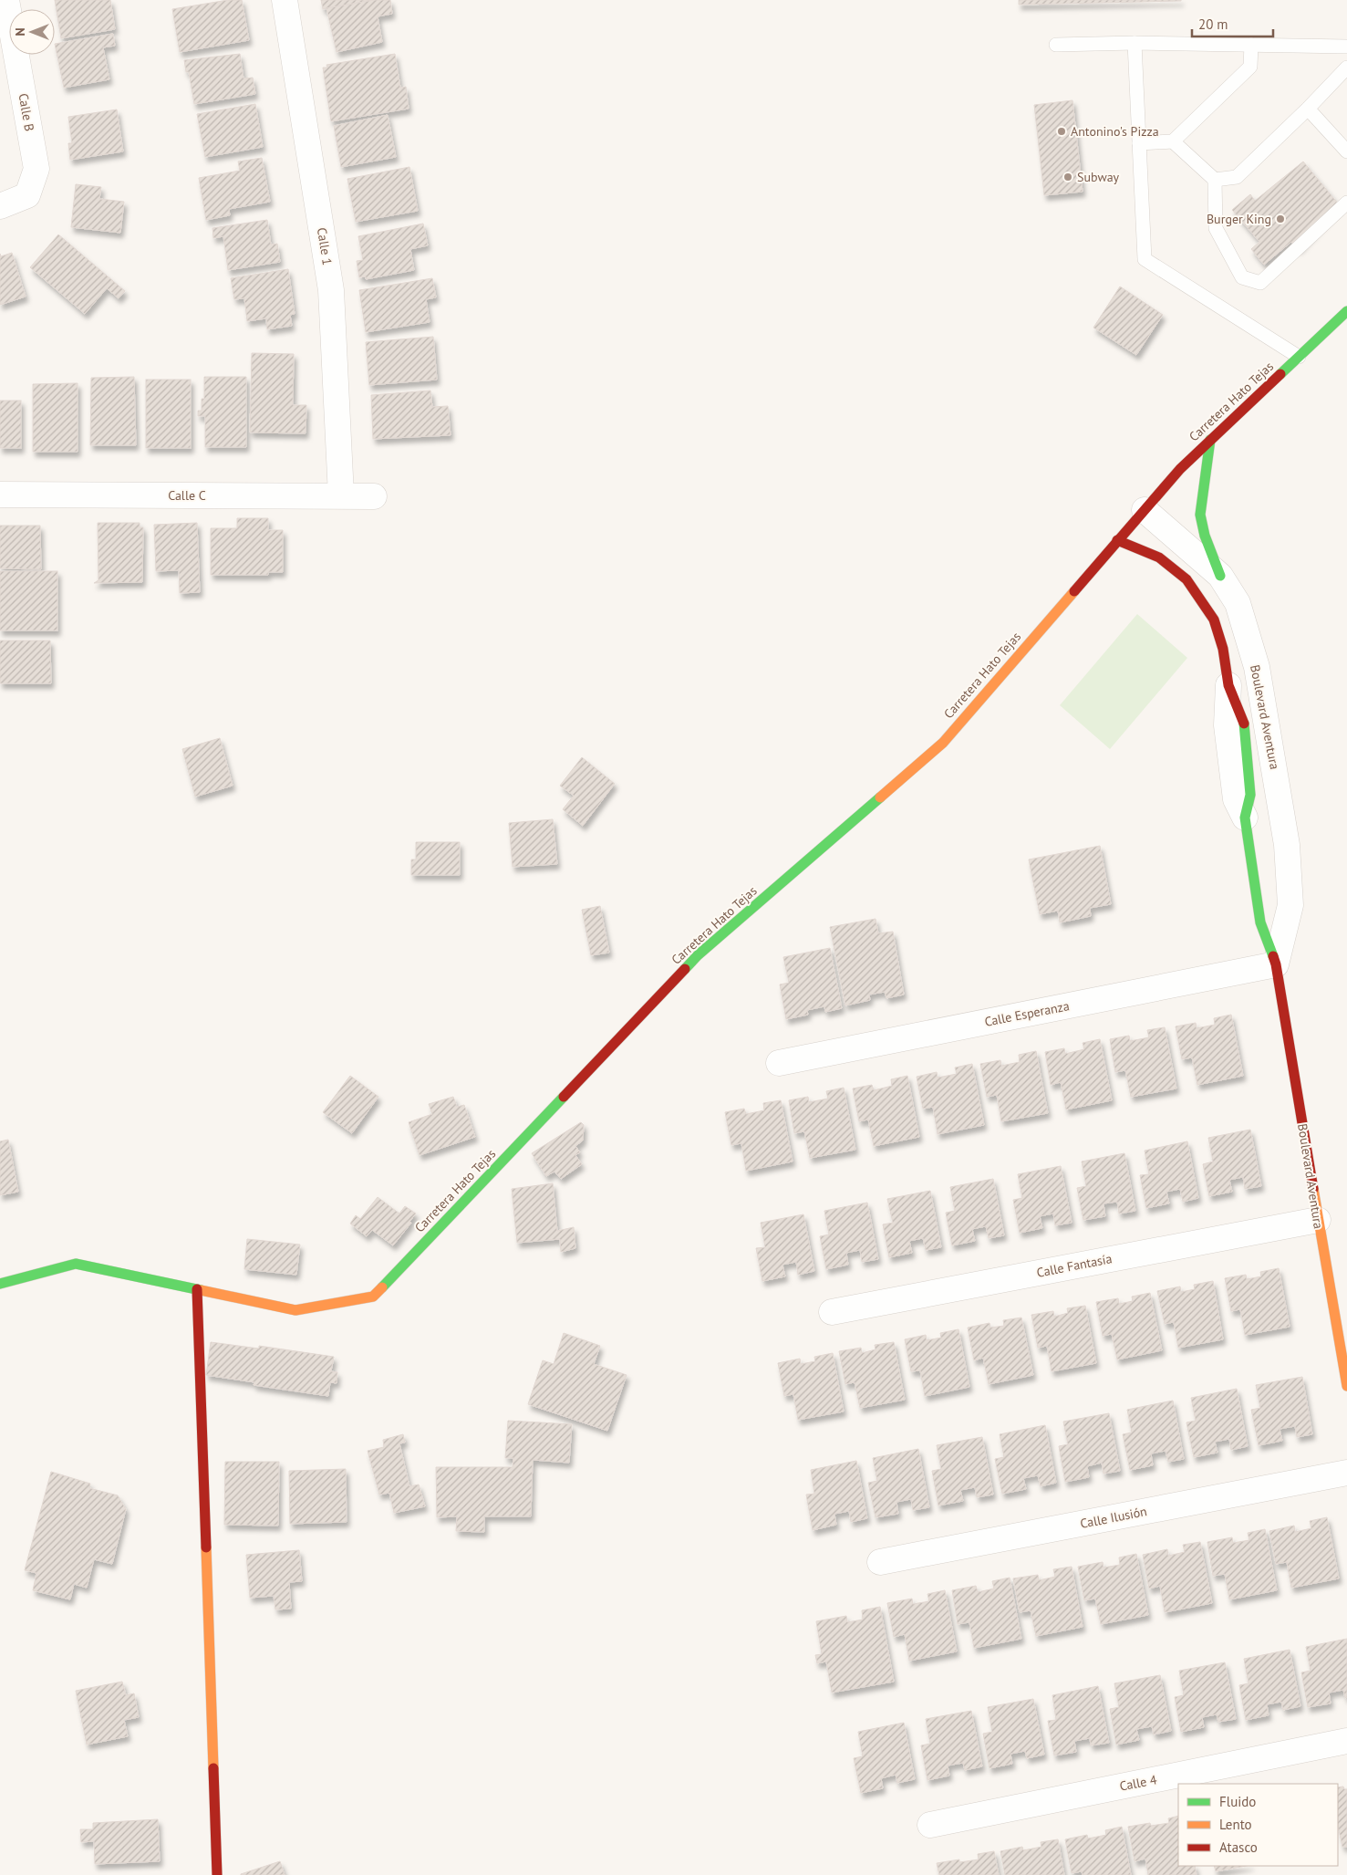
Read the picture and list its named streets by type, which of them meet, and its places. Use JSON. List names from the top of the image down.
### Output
{
  "streets": {
    "street": [
      "Calle B",
      "Calle 1",
      "Carretera Hato Tejas",
      "Calle C",
      "Boulevard Aventura",
      "Calle Esperanza",
      "Calle Fantasía",
      "Calle Ilusión",
      "Calle 4"
    ]
  },
  "crossings": [
    ["Calle 1", "Calle C"],
    ["Carretera Hato Tejas", "Boulevard Aventura"],
    ["Boulevard Aventura", "Calle Esperanza"],
    ["Boulevard Aventura", "Calle Fantasía"]
  ],
  "places": ["Antonino's Pizza", "Subway", "Burger King"],
  "legend": ["Fluido", "Lento", "Atasco"],
  "scale_bar": "20 m",
  "north": "left"
}
